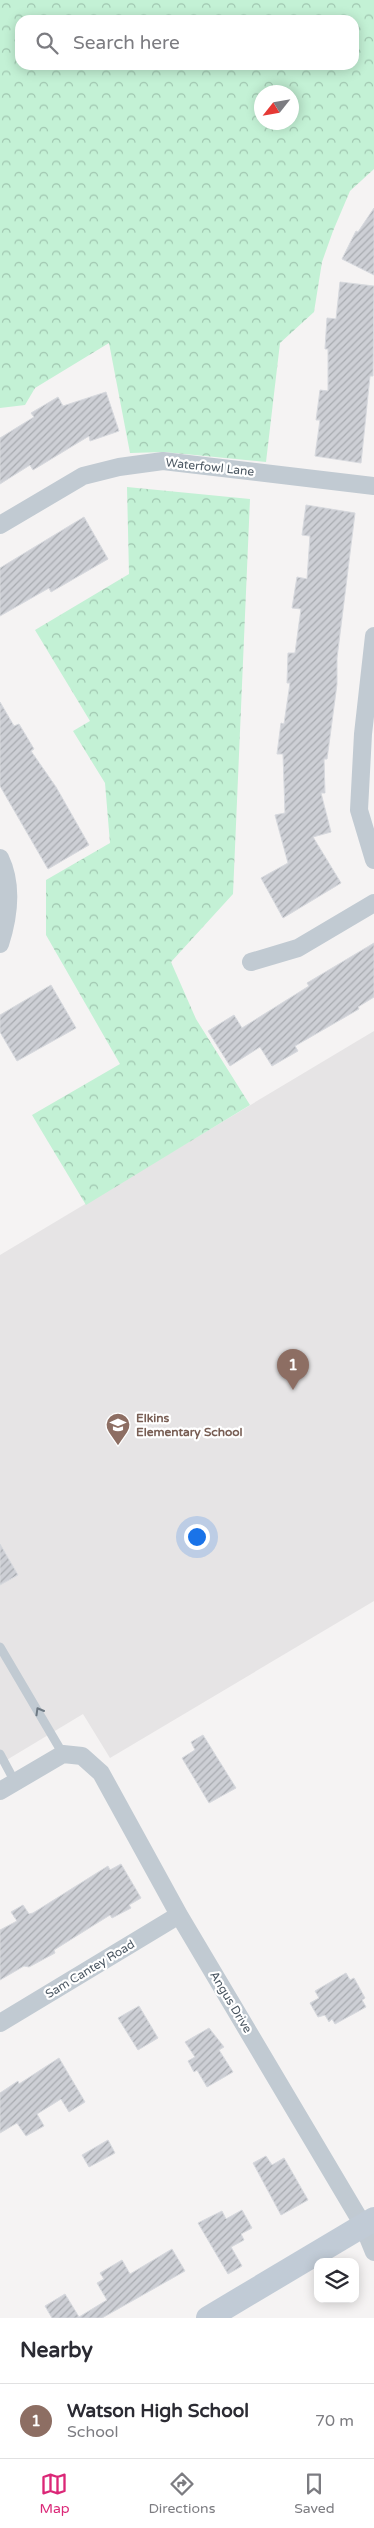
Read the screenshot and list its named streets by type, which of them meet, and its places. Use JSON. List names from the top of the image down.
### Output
{
  "streets": {
    "street": ["Waterfowl Lane", "Sam Cantey Road", "Angus Drive"]
  },
  "crossings": [
    ["Sam Cantey Road", "Angus Drive"]
  ],
  "places": {
    "school or university": ["Elkins Elementary School"]
  },
  "north": "bottom left",
  "page": {
    "search": "Search here",
    "pins": "1",
    "heading": "Nearby",
    "list": [
      {
        "mark": "1",
        "name": "Watson High School",
        "note": "School",
        "value": "70 m"
      }
    ],
    "nav": ["Map", "Directions", "Saved"]
  }
}
